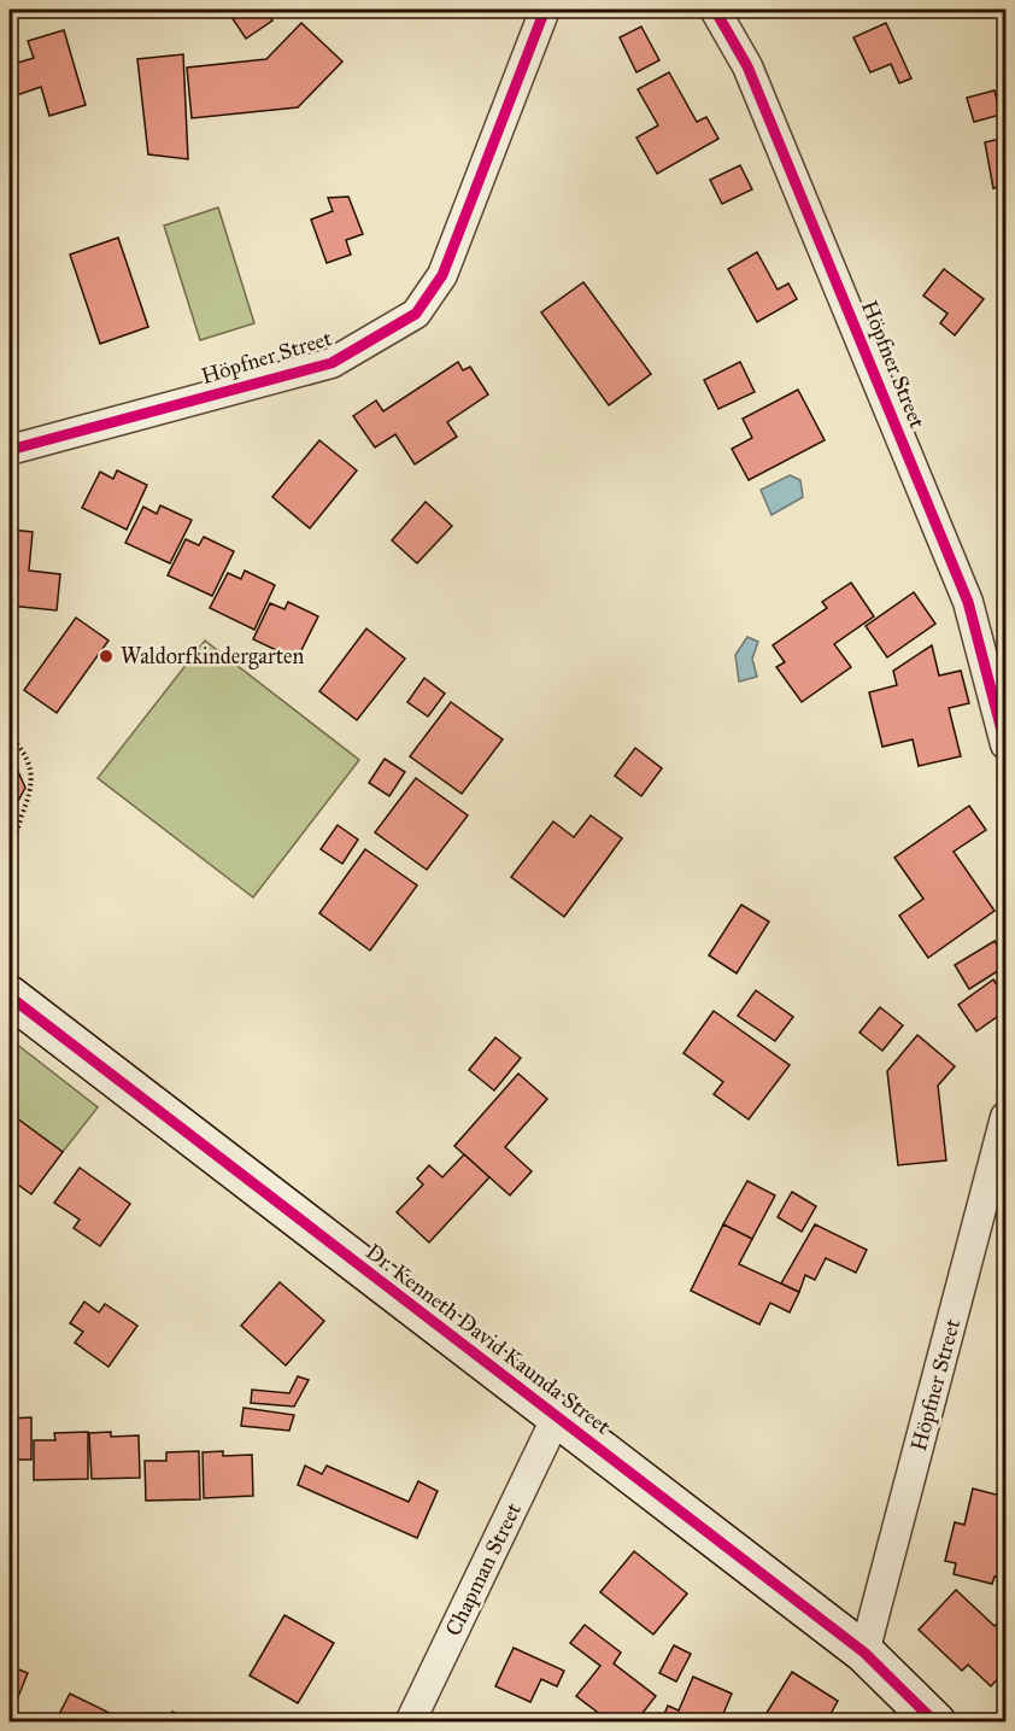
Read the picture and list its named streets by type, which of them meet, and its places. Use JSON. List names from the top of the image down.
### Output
{
  "streets": {
    "street": ["Höpfner Street", "Dr. Kenneth David Kaunda Street", "Chapman Street"]
  },
  "crossings": [
    ["Höpfner Street", "Dr. Kenneth David Kaunda Street"],
    ["Dr. Kenneth David Kaunda Street", "Chapman Street"]
  ],
  "places": ["Waldorfkindergarten"]
}
